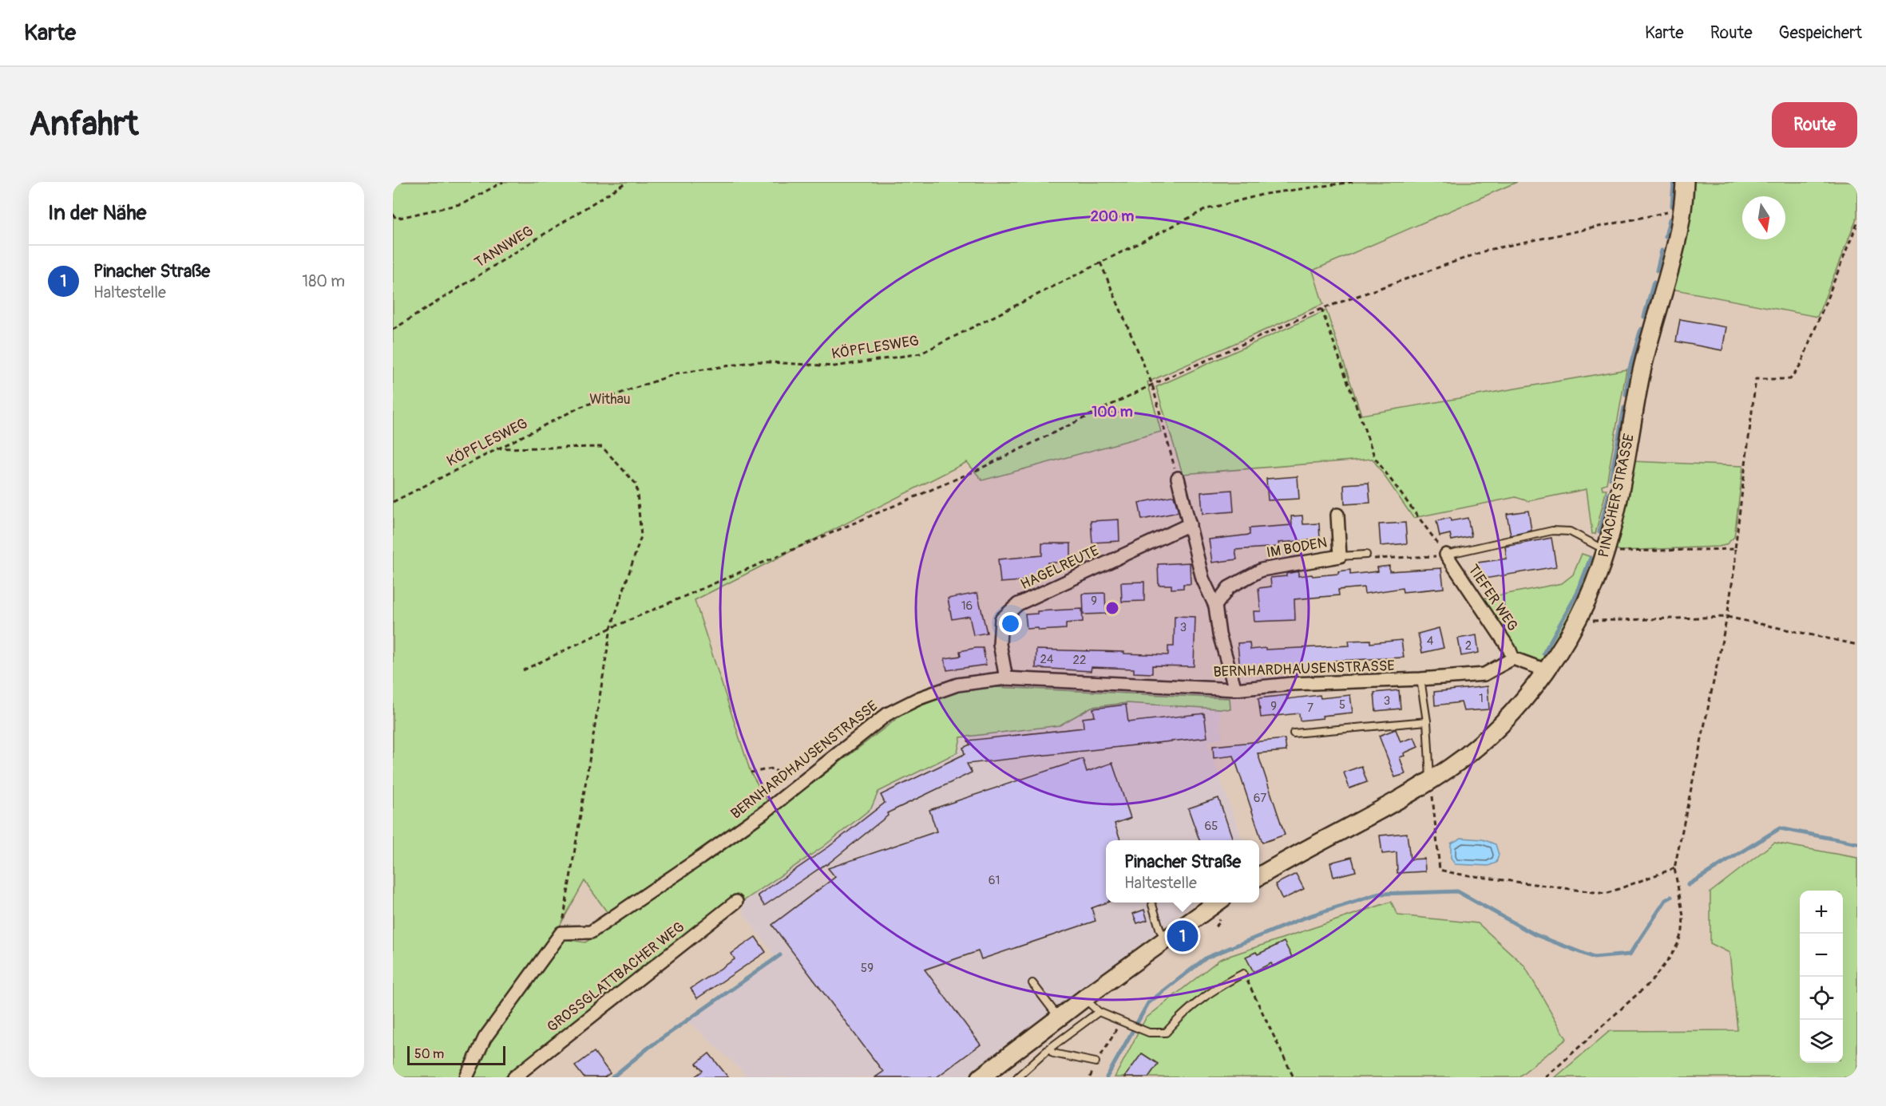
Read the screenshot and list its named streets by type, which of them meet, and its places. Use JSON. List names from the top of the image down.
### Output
{
  "streets": {
    "street": [
      "PINACHER STRASSE",
      "IM BODEN",
      "HAGELREUTE",
      "TIEFER WEG",
      "BERNHARDHAUSENSTRASSE",
      "GROSSGLATTBACHER WEG"
    ],
    "path": ["TANNWEG", "KÖPFLESWEG"]
  },
  "crossings": [
    ["HAGELREUTE", "BERNHARDHAUSENSTRASSE"],
    ["TIEFER WEG", "BERNHARDHAUSENSTRASSE"]
  ],
  "parks": ["Withau"],
  "house_numbers": [
    "9",
    "16",
    "3",
    "4",
    "2",
    "24",
    "22",
    "1",
    "3",
    "5",
    "9",
    "7",
    "67",
    "65",
    "61",
    "59"
  ],
  "scale_bar": "50 m",
  "north": "bottom",
  "page": {
    "header": "Karte",
    "nav": ["Karte", "Route", "Gespeichert"],
    "buttons": "Route",
    "title": "Anfahrt",
    "heading": "In der Nähe",
    "list": [
      {
        "mark": "1",
        "name": "Pinacher Straße",
        "note": "Haltestelle",
        "value": "180 m"
      }
    ],
    "popup": ["Pinacher Straße", "Haltestelle"],
    "map_buttons": ["+", "−"],
    "pins": "1",
    "scale": "50 m"
  },
  "rings": ["200 m", "100 m"]
}
